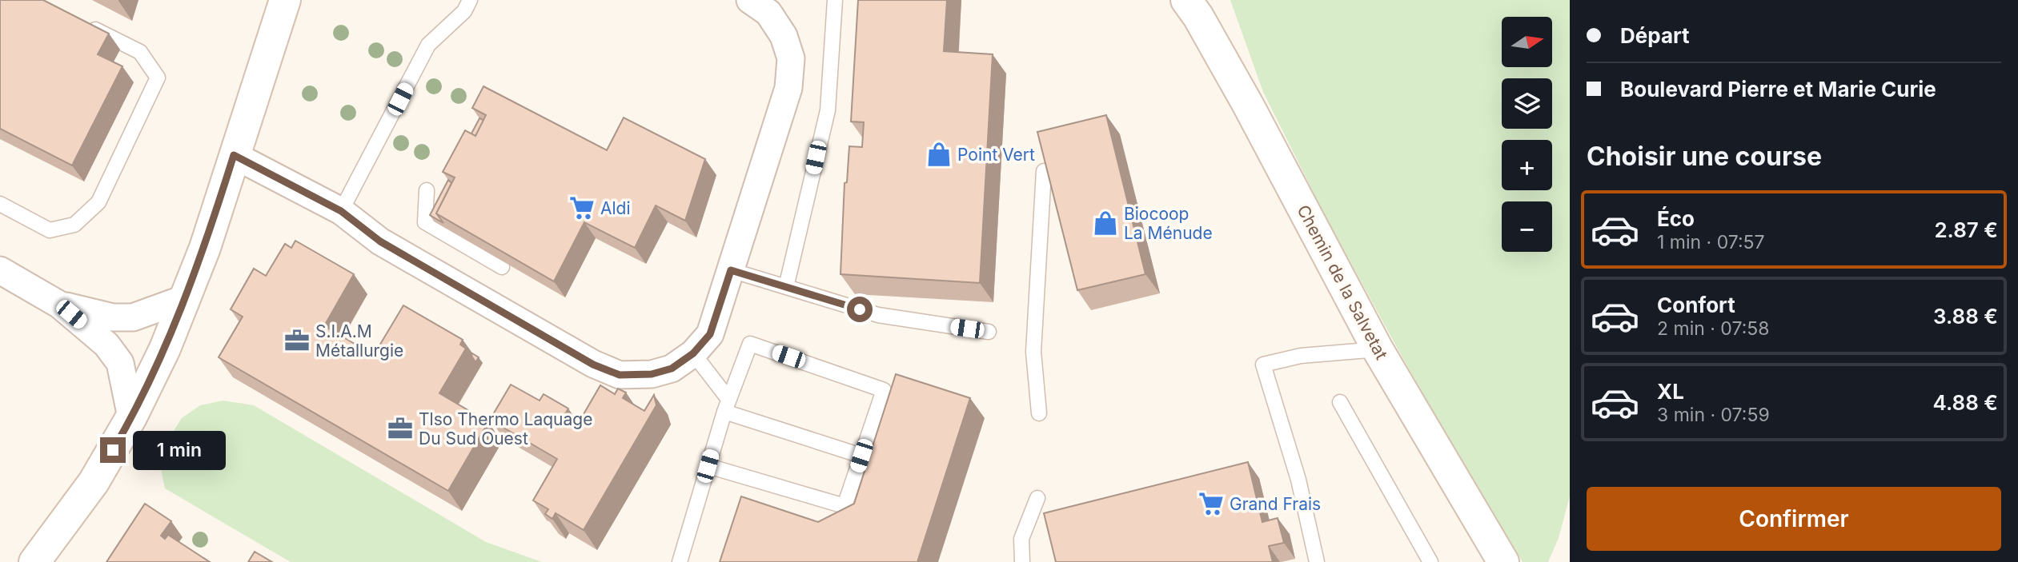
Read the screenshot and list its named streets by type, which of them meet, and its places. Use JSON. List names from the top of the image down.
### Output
{
  "streets": {
    "main road": ["Chemin de la Salvetat"]
  },
  "places": {
    "shop": ["Point Vert", "Biocoop La Ménude"],
    "supermarket": ["Aldi", "Grand Frais"],
    "office": ["S.I.A.M Métallurgie", "Tlso Thermo Laquage Du Sud Ouest"]
  },
  "north": "right",
  "page": {
    "banner": ["Départ", "Boulevard Pierre et Marie Curie"],
    "map_buttons": ["+", "−"],
    "heading": "Choisir une course",
    "list": [
      {
        "name": "Éco",
        "note": "1 min · 07:57",
        "value": "2.87 €"
      },
      {
        "name": "Confort",
        "note": "2 min · 07:58",
        "value": "3.88 €"
      },
      {
        "name": "XL",
        "note": "3 min · 07:59",
        "value": "4.88 €"
      }
    ],
    "bubble": "1 min",
    "buttons": "Confirmer"
  }
}
